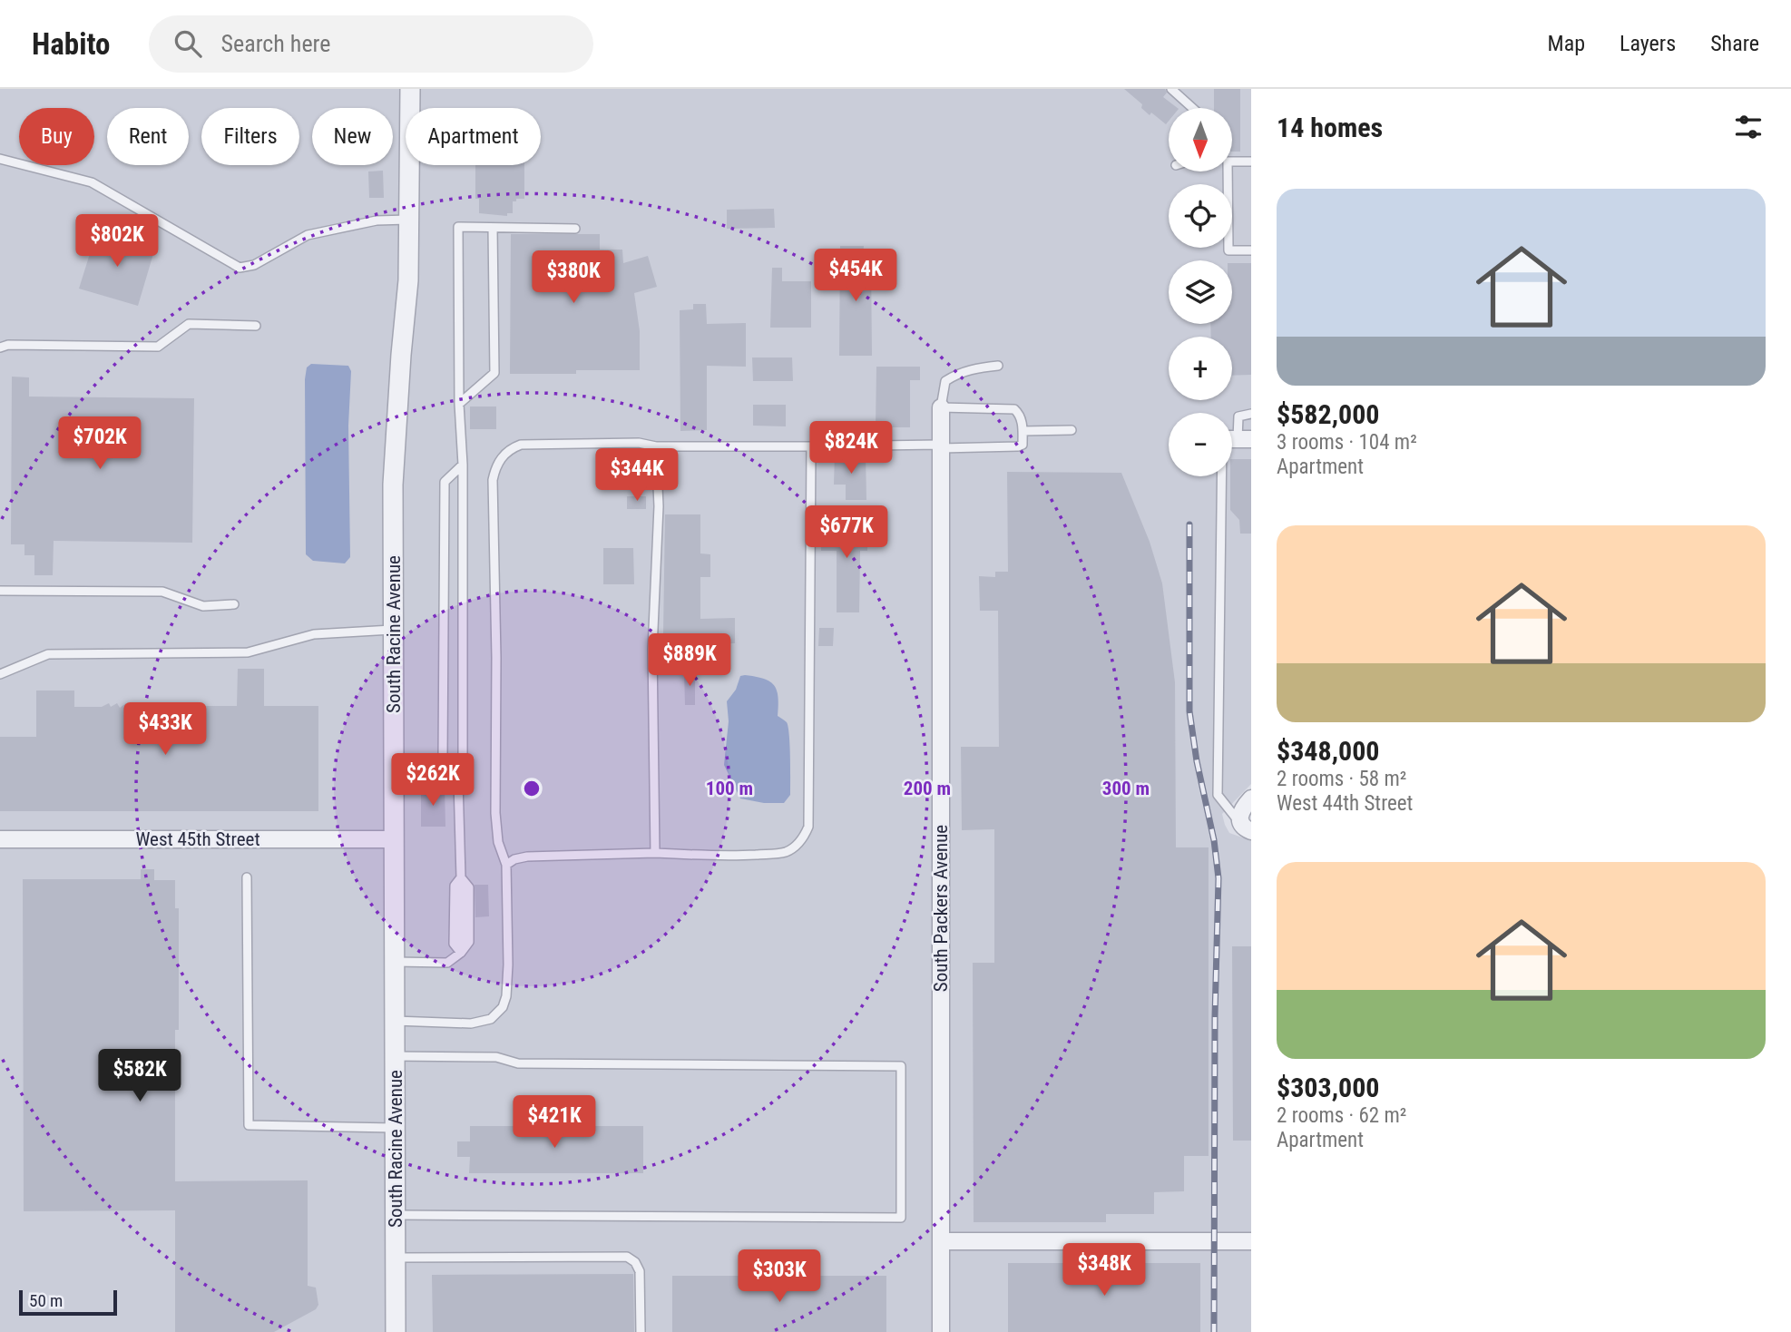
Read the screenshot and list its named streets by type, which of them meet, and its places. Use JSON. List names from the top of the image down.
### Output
{
  "streets": {
    "street": ["South Racine Avenue", "West 45th Street", "South Packers Avenue"]
  },
  "crossings": [
    ["South Racine Avenue", "West 45th Street"]
  ],
  "scale_bar": "50 m",
  "north": "bottom",
  "page": {
    "header": "Habito",
    "search": "Search here",
    "nav": ["Map", "Layers", "Share"],
    "heading": "14 homes",
    "map_buttons": ["+", "−"],
    "chip": [
      "Buy",
      "Rent",
      "Filters",
      "New",
      "Apartment"
    ],
    "list": [
      {
        "name": "$582,000",
        "note": "3 rooms · 104 m² · Apartment"
      },
      {
        "name": "$348,000",
        "note": "2 rooms · 58 m² · West 44th Street"
      },
      {
        "name": "$303,000",
        "note": "2 rooms · 62 m² · Apartment"
      }
    ],
    "price": [
      "$802K",
      "$454K",
      "$380K",
      "$702K",
      "$824K",
      "$344K",
      "$677K",
      "$889K",
      "$433K",
      "$262K",
      "$582K",
      "$421K",
      "$348K",
      "$303K"
    ],
    "scale": "50 m"
  },
  "rings": ["100 m", "200 m", "300 m"]
}
